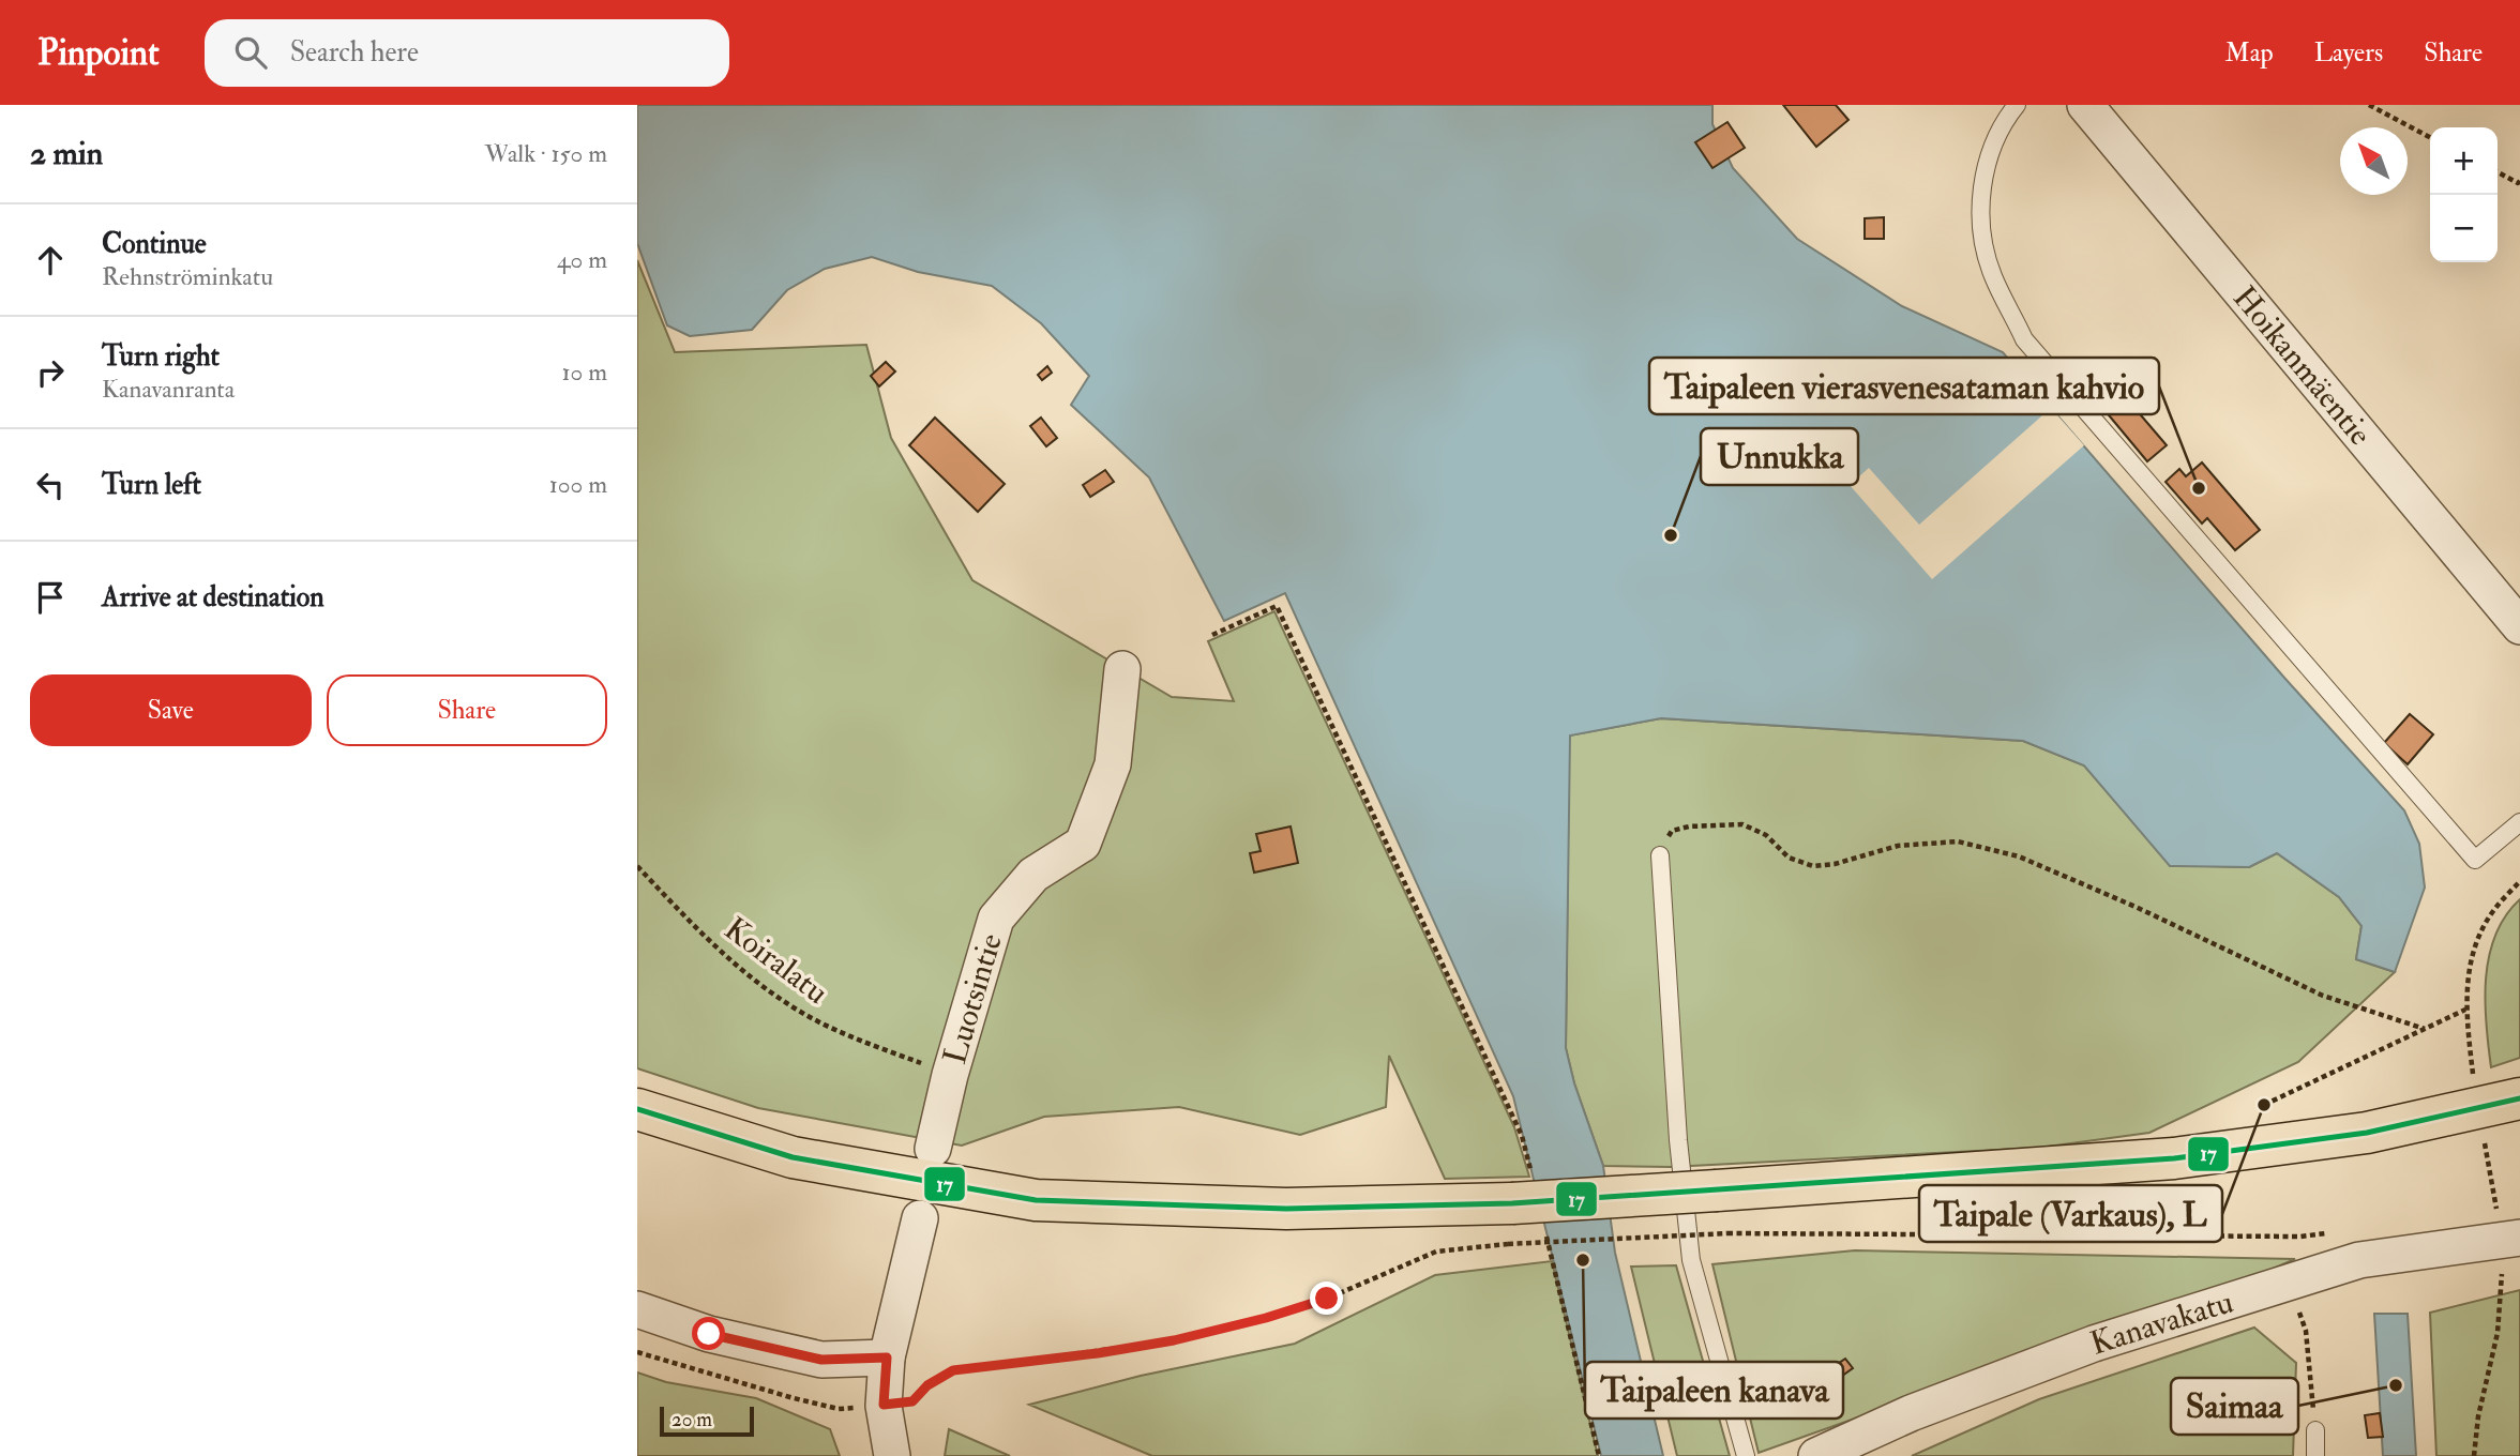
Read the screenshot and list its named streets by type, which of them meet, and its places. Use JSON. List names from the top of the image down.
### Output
{
  "streets": {
    "street": ["Hoikanmäentie", "Luotsintie", "Kanavakatu"],
    "path": ["Koiralatu"]
  },
  "crossings": [
    ["Koiralatu", "Luotsintie"]
  ],
  "places": [
    "Taipaleen vierasvenesataman kahvio",
    "Unnukka",
    "Taipale (Varkaus), L",
    "Taipaleen kanava",
    "Saimaa"
  ],
  "lines": ["transit line 17"],
  "scale_bar": "20 m",
  "north": "top left",
  "page": {
    "header": "Pinpoint",
    "search": "Search here",
    "nav": ["Map", "Layers", "Share"],
    "heading": ["2 min", "Walk · 150 m"],
    "map_buttons": ["+", "−"],
    "list": [
      ["Continue", "Rehnströminkatu", "40 m"],
      ["Turn right", "Kanavanranta", "10 m"],
      ["Turn left", "100 m"],
      "Arrive at destination"
    ],
    "buttons": ["Save", "Share"],
    "scale": "20 m"
  }
}
